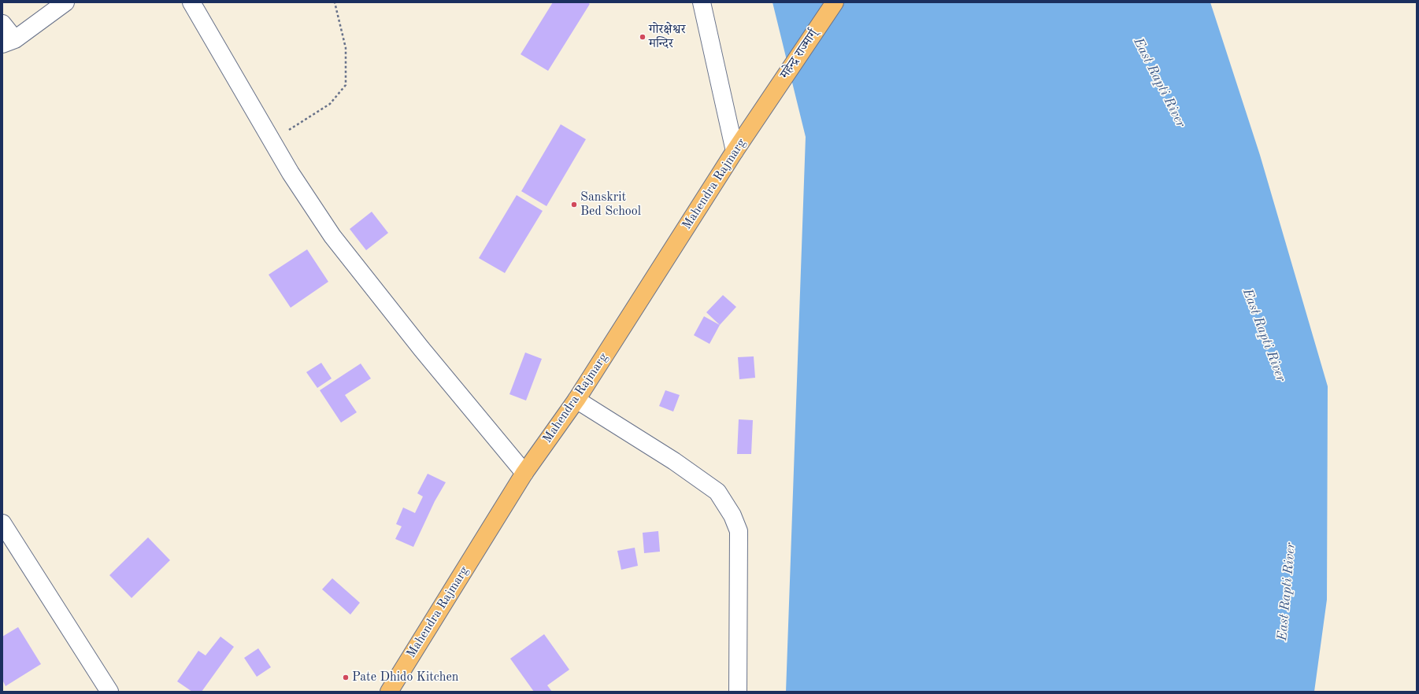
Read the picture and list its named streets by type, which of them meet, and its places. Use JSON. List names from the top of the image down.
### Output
{
  "streets": {
    "highway": ["महेन्द्र राज्मार्ग्", "Mahendra Rajmarg"]
  },
  "crossings": [
    ["महेन्द्र राज्मार्ग्", "Mahendra Rajmarg"]
  ],
  "water": ["East Rapti River"],
  "places": ["गोरक्षेश्वर मन्दिर", "Sanskrit Bed School", "Pate Dhido Kitchen"]
}
